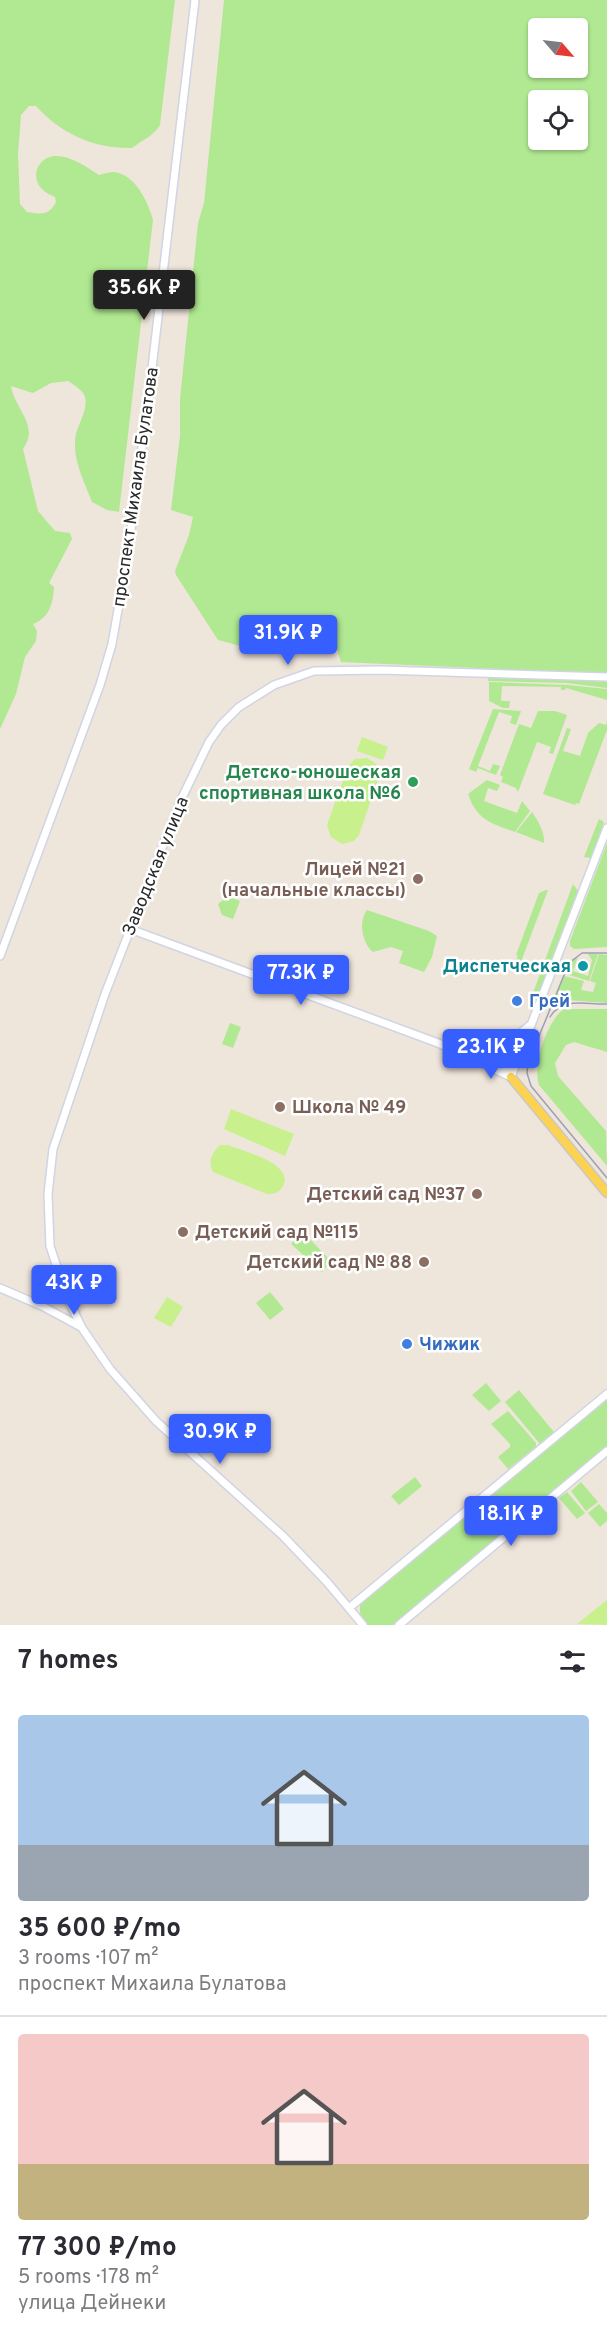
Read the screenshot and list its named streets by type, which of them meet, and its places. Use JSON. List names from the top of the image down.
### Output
{
  "streets": {
    "street": ["проспект Михаила Булатова", "Заводская улица"]
  },
  "places": [
    "Детско-юношеская спортивная школа №6",
    "Лицей №21 (начальные классы)",
    "Диспетческая",
    "Грей",
    "Школа № 49",
    "Детский сад №37",
    "Детский сад №115",
    "Детский сад № 88",
    "Чижик"
  ],
  "north": "bottom right",
  "page": {
    "price": [
      "35.6K ₽",
      "31.9K ₽",
      "77.3K ₽",
      "23.1K ₽",
      "43K ₽",
      "30.9K ₽",
      "18.1K ₽"
    ],
    "heading": "7 homes",
    "list": [
      {
        "name": "35 600 ₽/mo",
        "note": "3 rooms · 107 m² · проспект Михаила Булатова"
      },
      {
        "name": "77 300 ₽/mo",
        "note": "5 rooms · 178 m² · улица Дейнеки"
      }
    ]
  }
}
